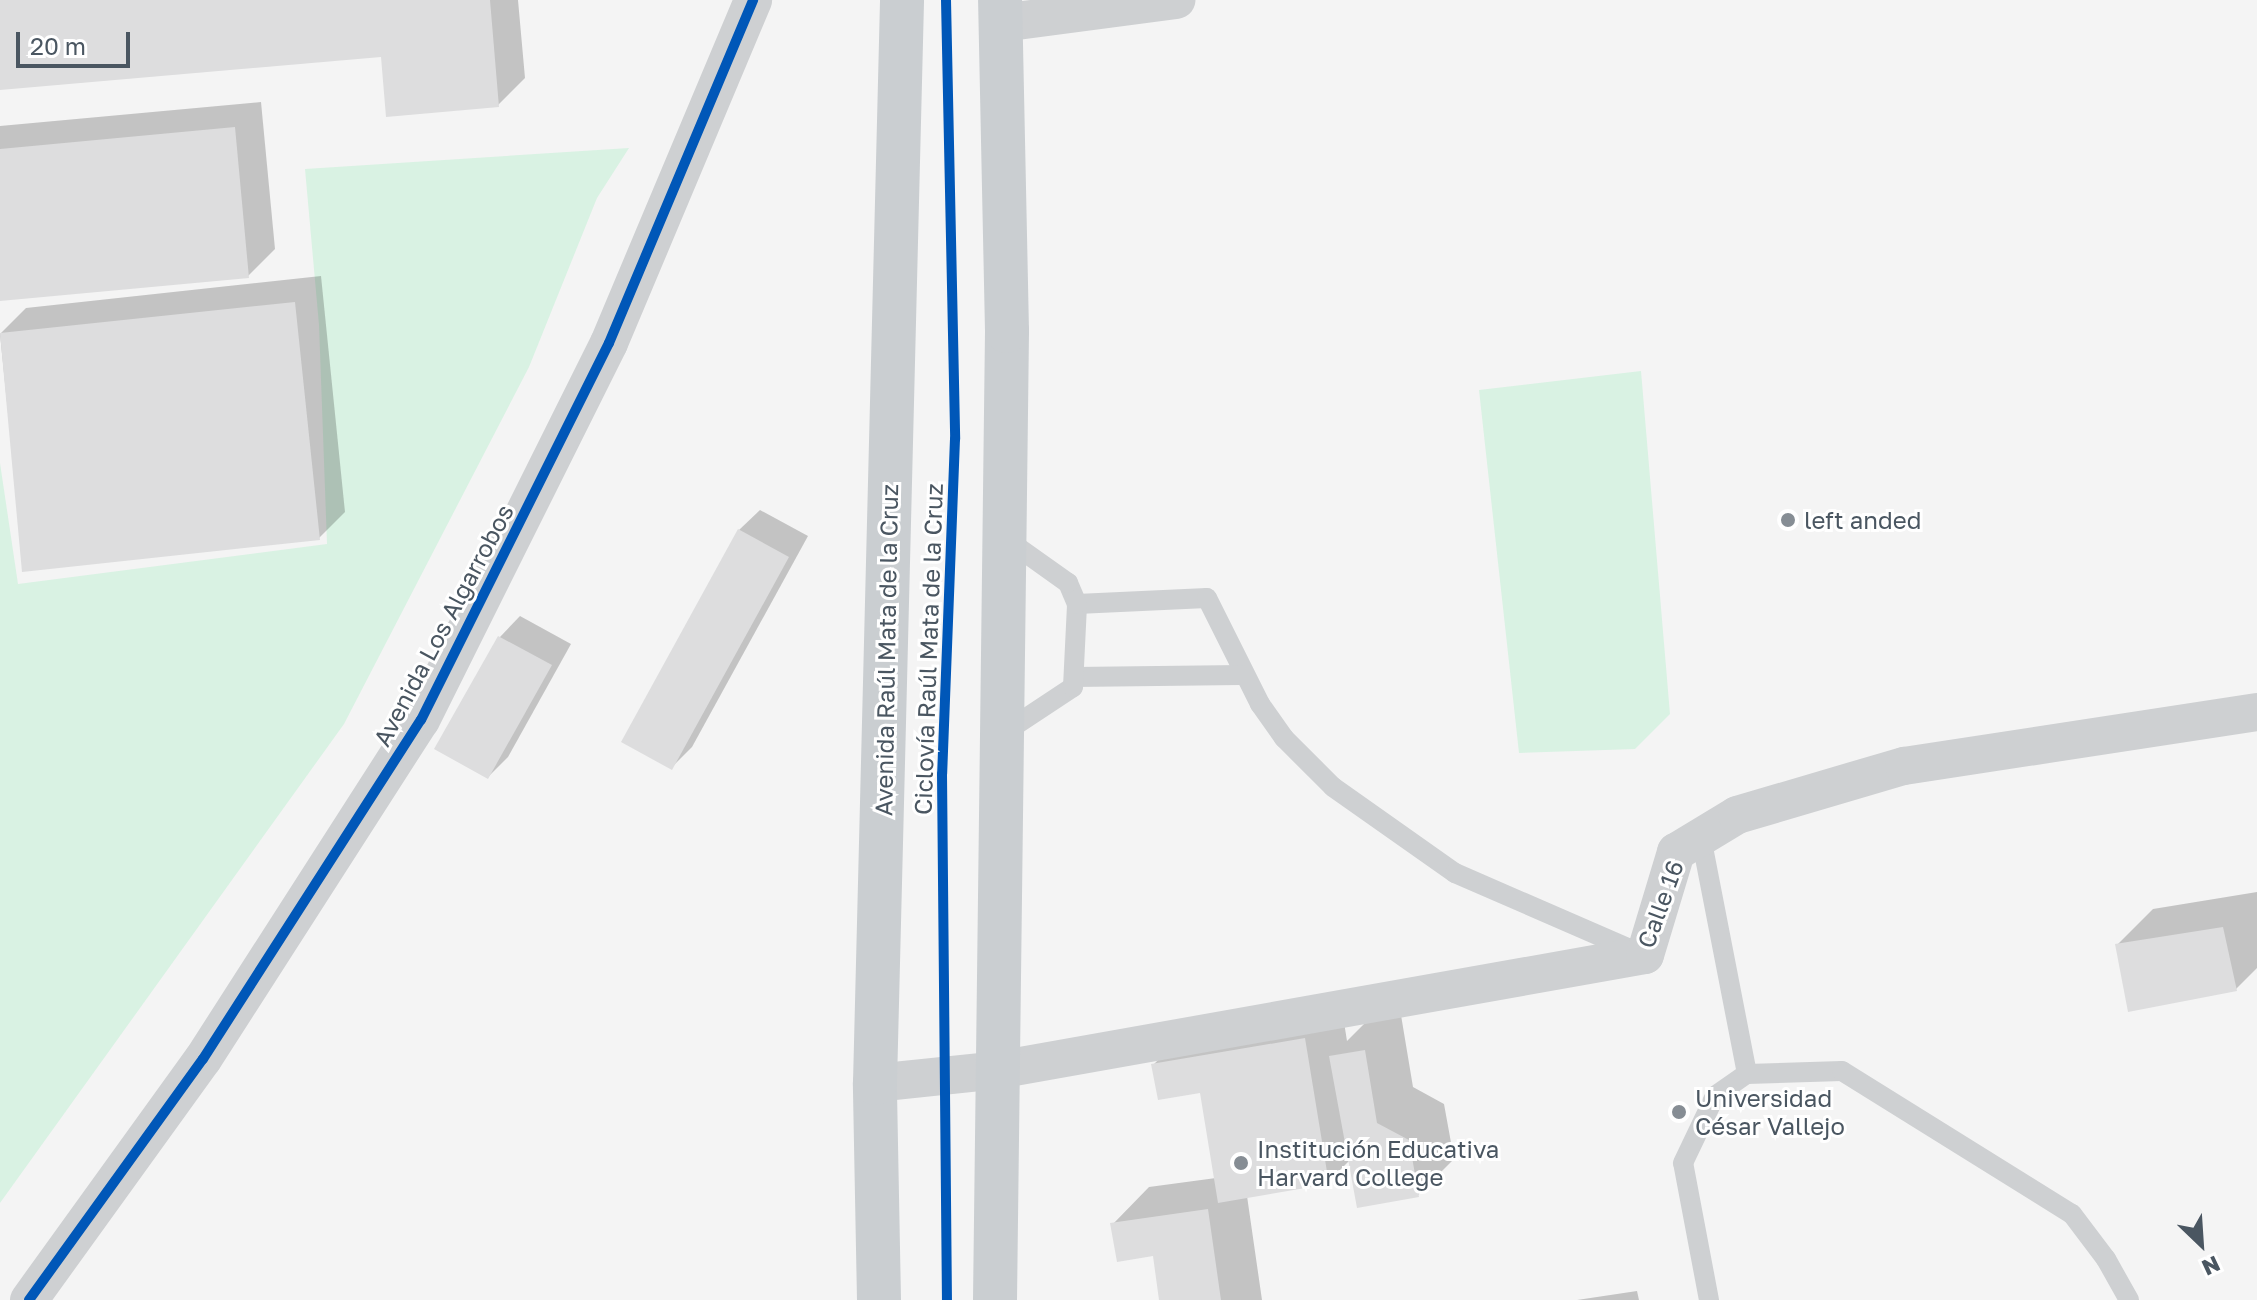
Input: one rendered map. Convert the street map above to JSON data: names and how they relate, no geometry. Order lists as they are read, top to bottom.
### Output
{
  "streets": {
    "main road": ["Avenida Raúl Mata de la Cruz"],
    "street": ["Avenida Los Algarrobos", "Calle 16"],
    "cycle path": ["Ciclovía Raúl Mata de la Cruz"]
  },
  "crossings": [
    ["Avenida Raúl Mata de la Cruz", "Calle 16"]
  ],
  "places": ["left anded", "Universidad César Vallejo", "Institución Educativa Harvard College"],
  "scale_bar": "20 m",
  "north": "bottom right"
}
